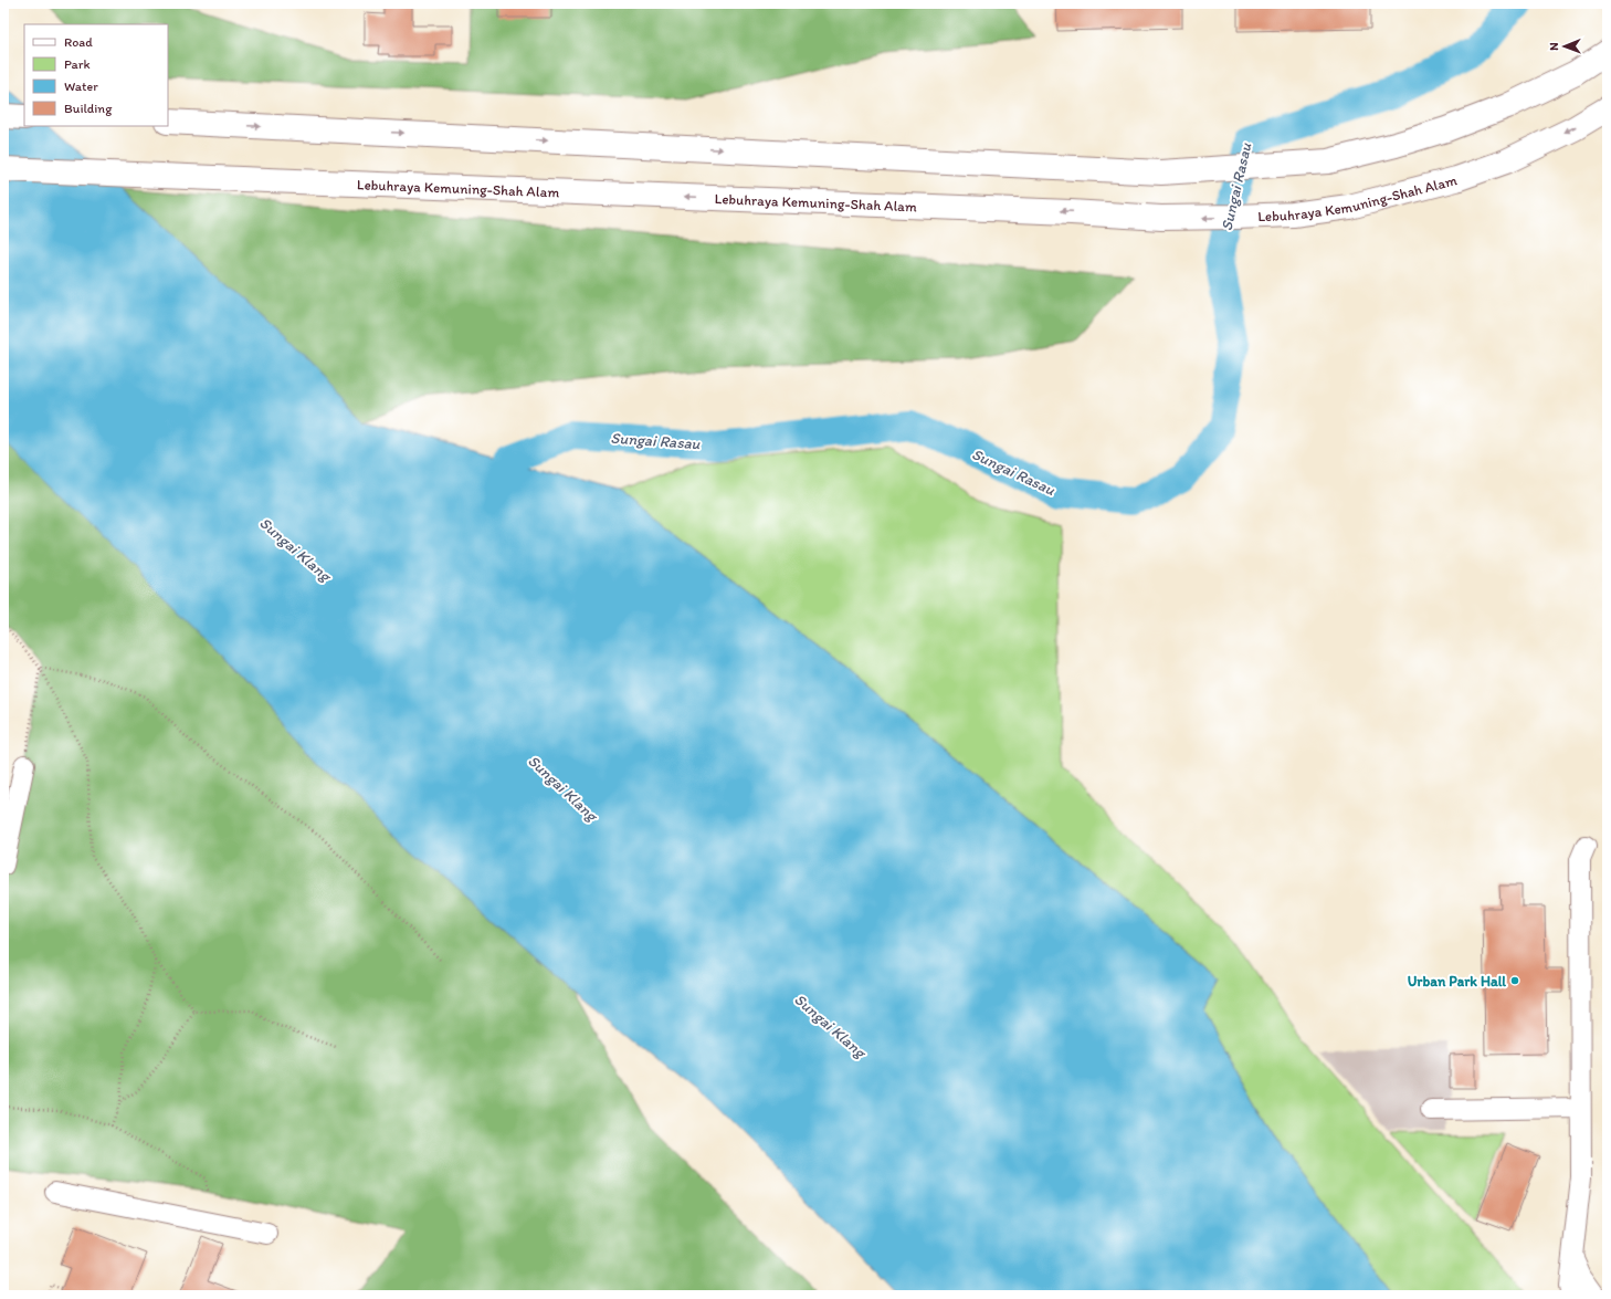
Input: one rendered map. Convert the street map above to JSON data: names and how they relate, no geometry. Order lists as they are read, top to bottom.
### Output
{
  "streets": {
    "highway": ["Lebuhraya Kemuning-Shah Alam"]
  },
  "water": ["Sungai Rasau", "Sungai Klang"],
  "places": ["Urban Park Hall"],
  "legend": [
    "Road",
    "Park",
    "Water",
    "Building"
  ],
  "north": "left"
}
